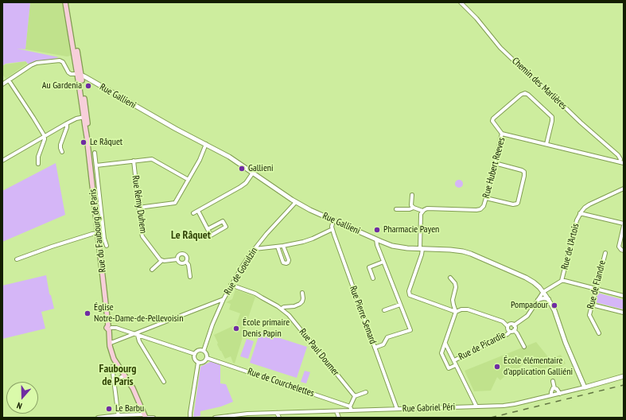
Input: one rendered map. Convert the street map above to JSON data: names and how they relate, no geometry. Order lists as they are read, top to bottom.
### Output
{
  "streets": {
    "main road": ["Rue du Faubourg de Paris"],
    "street": [
      "Chemin des Marlières",
      "Rue Gallieni",
      "Rue Hubert Reeves",
      "Rue Rémy Duhem",
      "Rue de l'Artois",
      "Rue de Goeulzin",
      "Rue de Flandre",
      "Rue Pierre Semard",
      "Rue de Picardie",
      "Rue Paul Doumer",
      "Rue de Courchelettes",
      "Rue Gabriel Péri"
    ]
  },
  "crossings": [
    ["Chemin des Marlières", "Rue Hubert Reeves"],
    ["Rue Gallieni", "Rue du Faubourg de Paris"],
    ["Rue Gallieni", "Rue de Goeulzin"],
    ["Rue Gallieni", "Rue Pierre Semard"],
    ["Rue Gallieni", "Rue de Picardie"],
    ["Rue Gallieni", "Rue Gabriel Péri"],
    ["Rue de Goeulzin", "Rue Paul Doumer"],
    ["Rue de Goeulzin", "Rue de Courchelettes"],
    ["Rue Pierre Semard", "Rue Gabriel Péri"]
  ],
  "districts": ["Le Râquet", "Faubourg de Paris"],
  "places": [
    "Au Gardenia",
    "Le Râquet",
    "Gallieni",
    "Pharmacie Payen",
    "Pompadour",
    "Église Notre-Dame-de-Pellevoisin",
    "École primaire Denis Papin",
    "École élémentaire d'application Galliéni",
    "Le Barbu"
  ],
  "north": "bottom"
}
